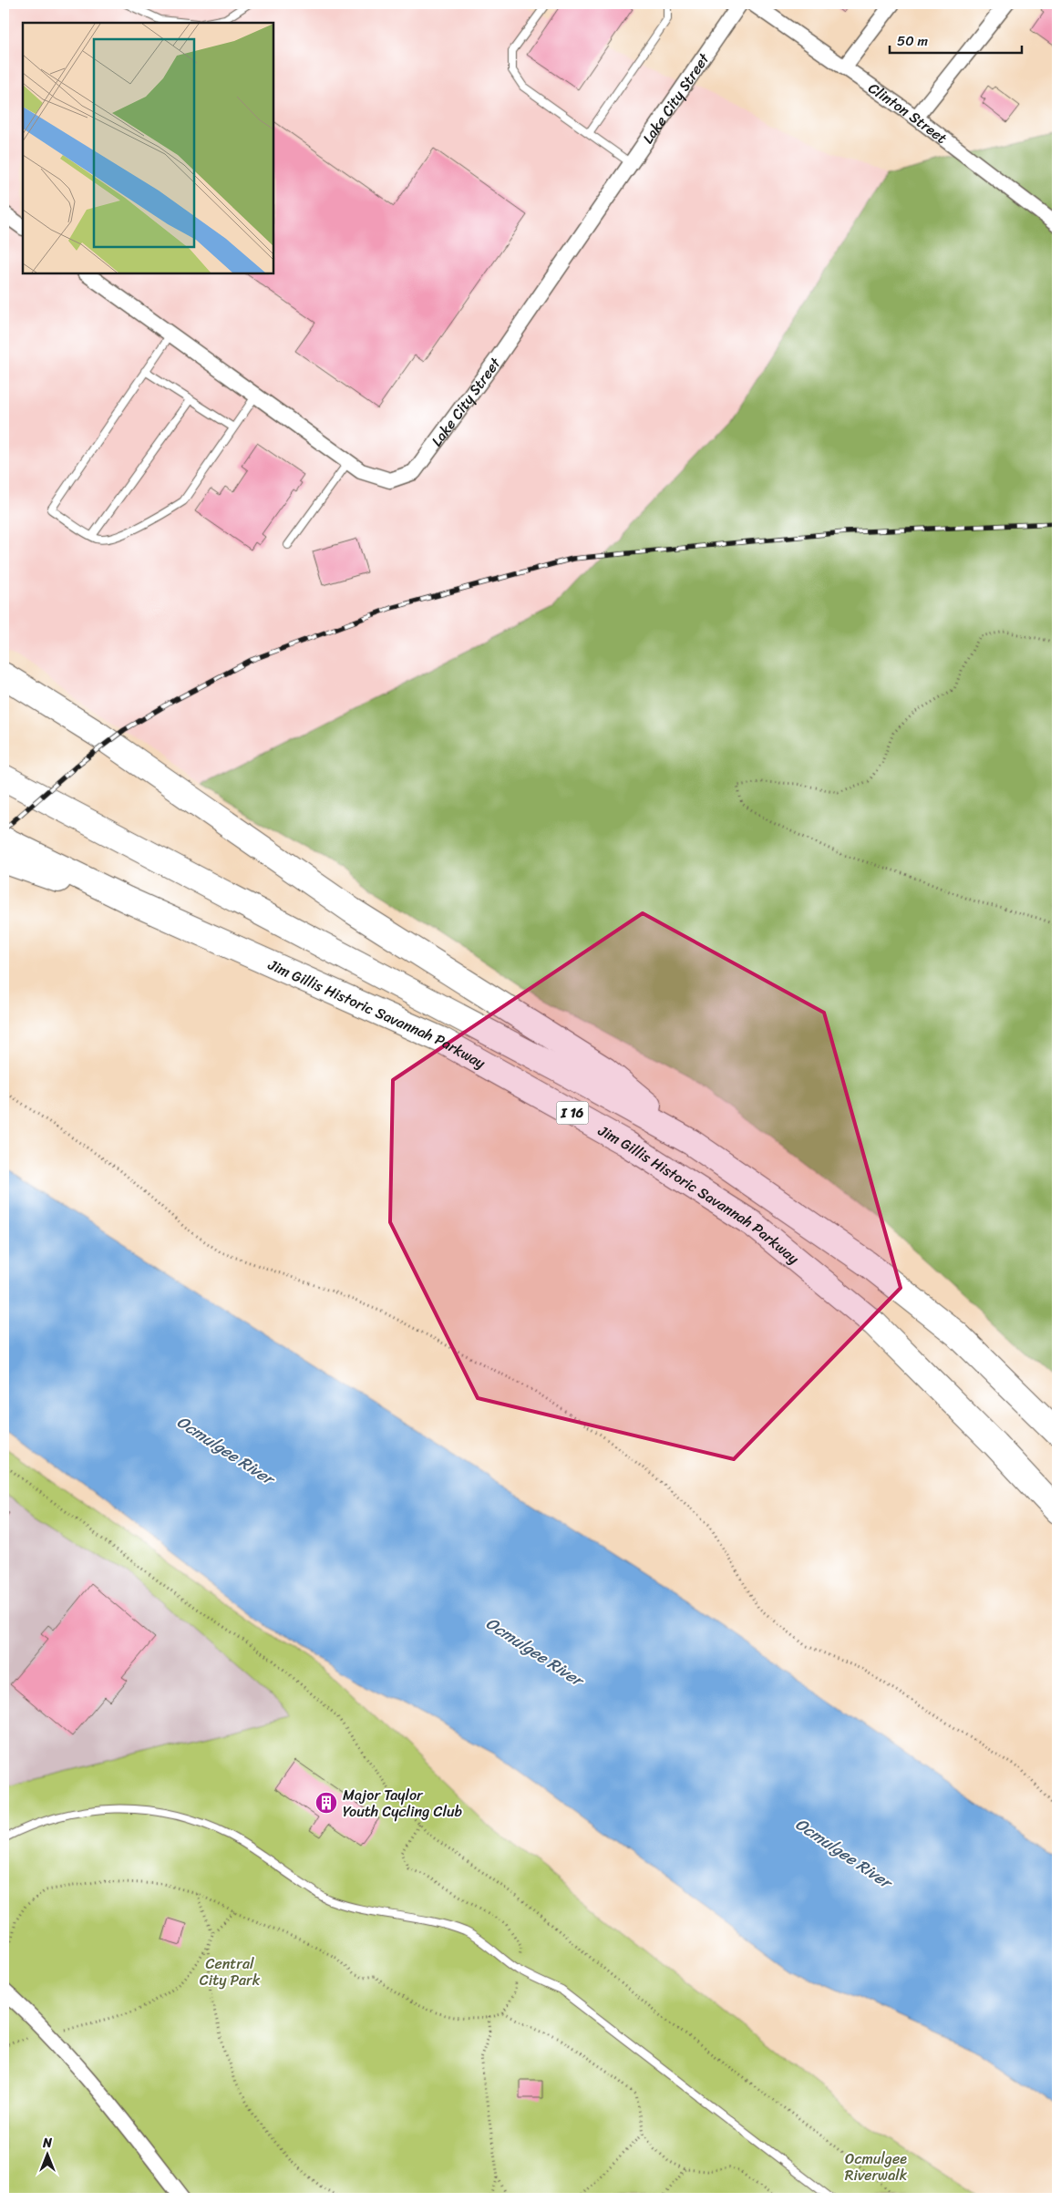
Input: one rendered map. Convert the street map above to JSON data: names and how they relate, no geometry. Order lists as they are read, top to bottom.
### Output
{
  "streets": {
    "highway": ["Jim Gillis Historic Savannah Parkway", "I 16"],
    "street": ["Lake City Street", "Clinton Street"]
  },
  "water": ["Ocmulgee River"],
  "parks": ["Central City Park", "Ocmulgee Riverwalk"],
  "places": {
    "building": ["Major Taylor Youth Cycling Club"]
  },
  "scale_bar": "50 m",
  "north": "top"
}
